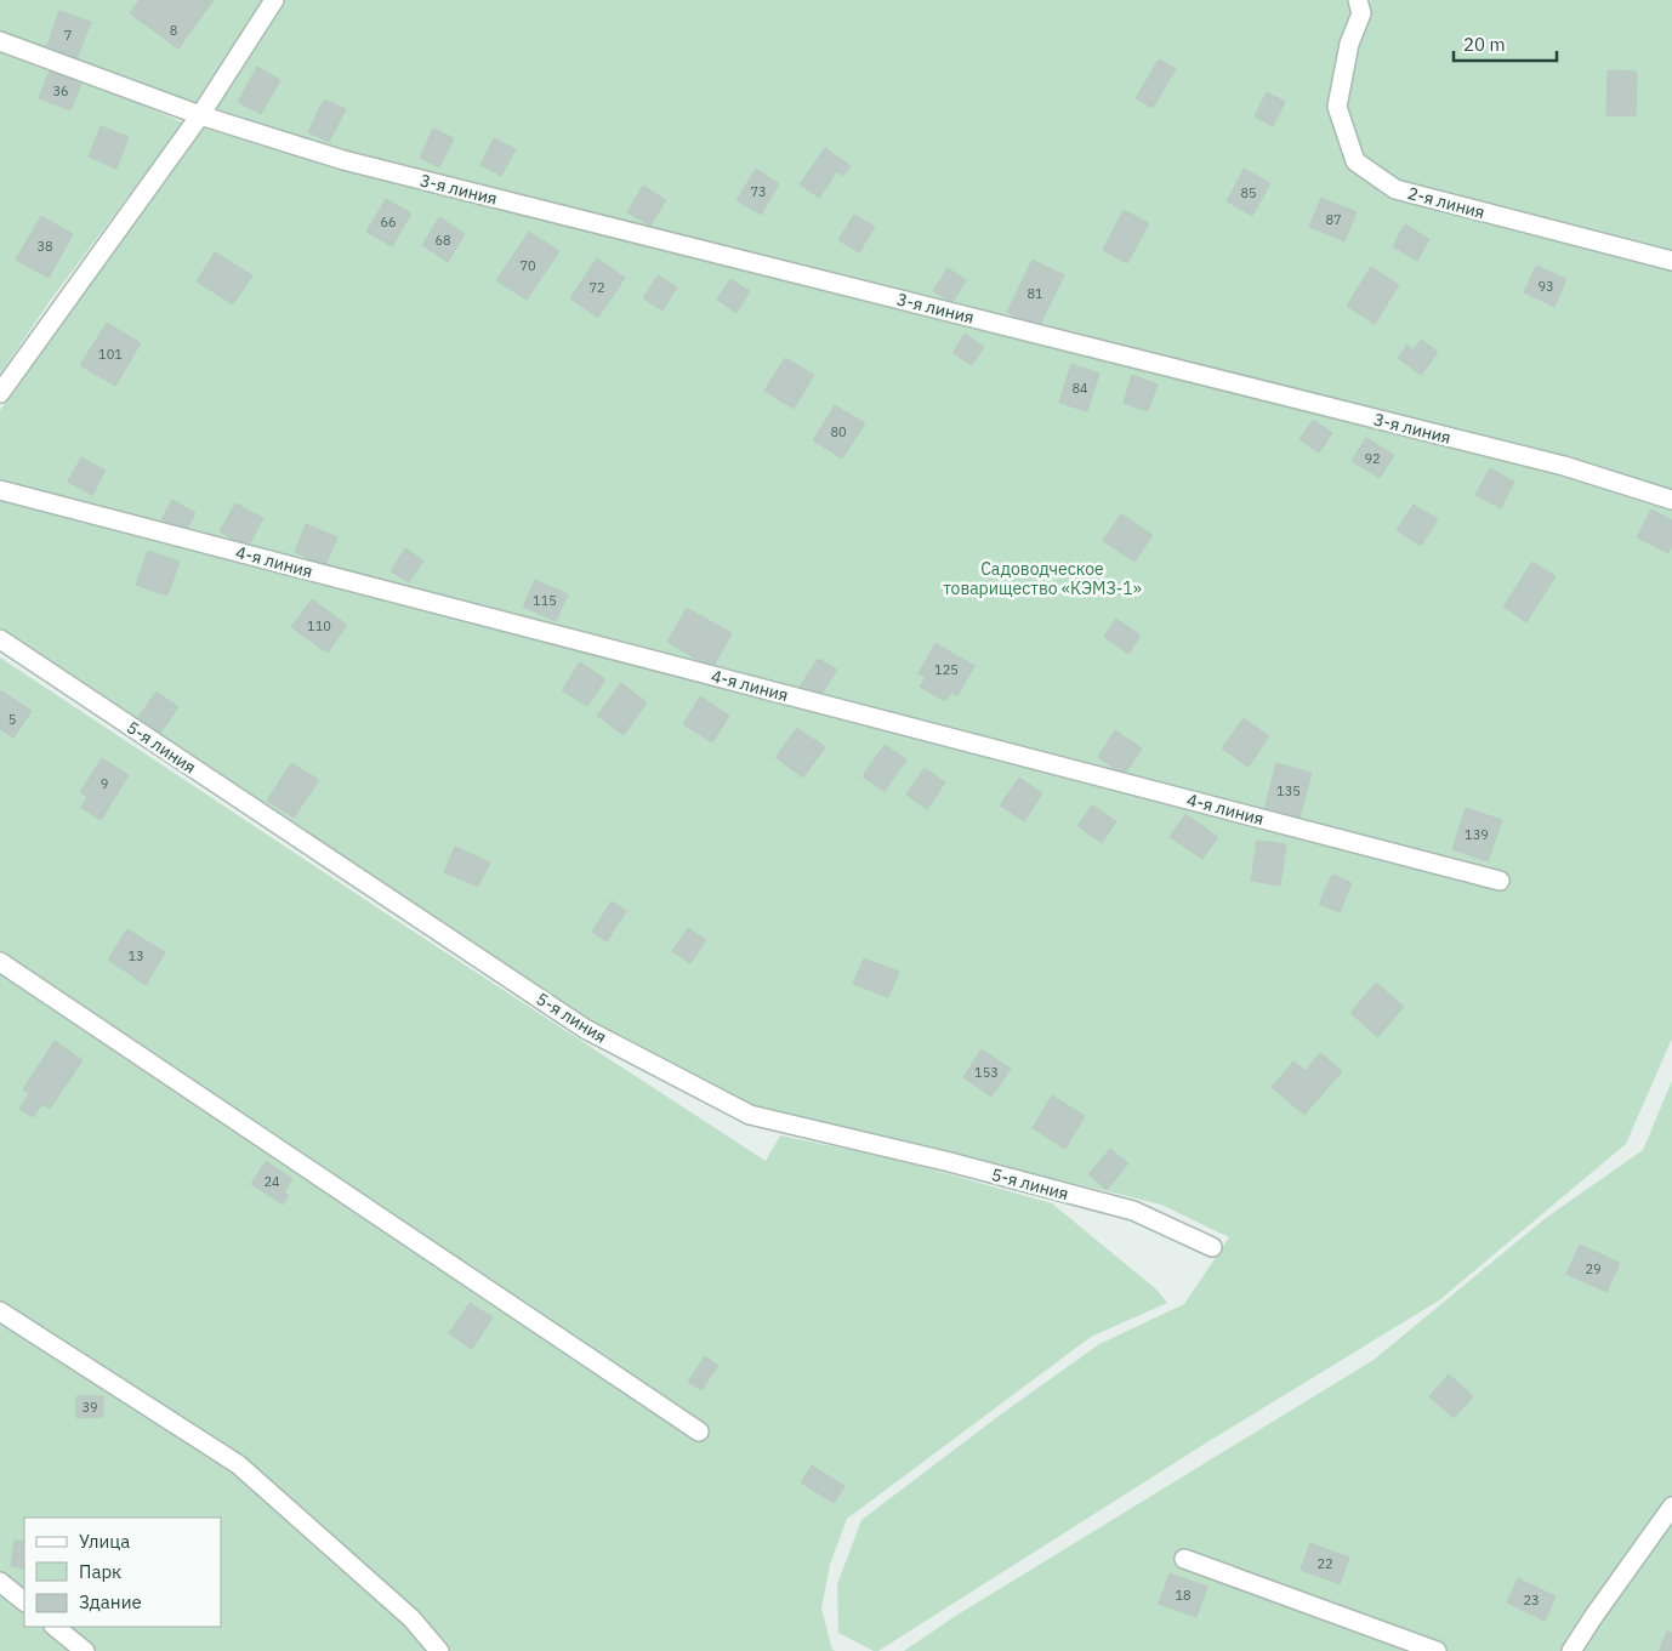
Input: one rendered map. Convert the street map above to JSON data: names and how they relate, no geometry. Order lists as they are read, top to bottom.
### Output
{
  "streets": {
    "street": [
      "3-я линия",
      "2-я линия",
      "4-я линия",
      "5-я линия"
    ]
  },
  "parks": ["Садоводческое товарищество «КЭМЗ-1»"],
  "house_numbers": [
    "8",
    "7",
    "36",
    "73",
    "85",
    "87",
    "66",
    "68",
    "38",
    "70",
    "93",
    "72",
    "81",
    "101",
    "84",
    "80",
    "92",
    "115",
    "110",
    "125",
    "5",
    "9",
    "135",
    "139",
    "13",
    "153",
    "24",
    "29",
    "39",
    "22",
    "18",
    "23"
  ],
  "legend": ["Улица", "Парк", "Здание"],
  "scale_bar": "20 m"
}
